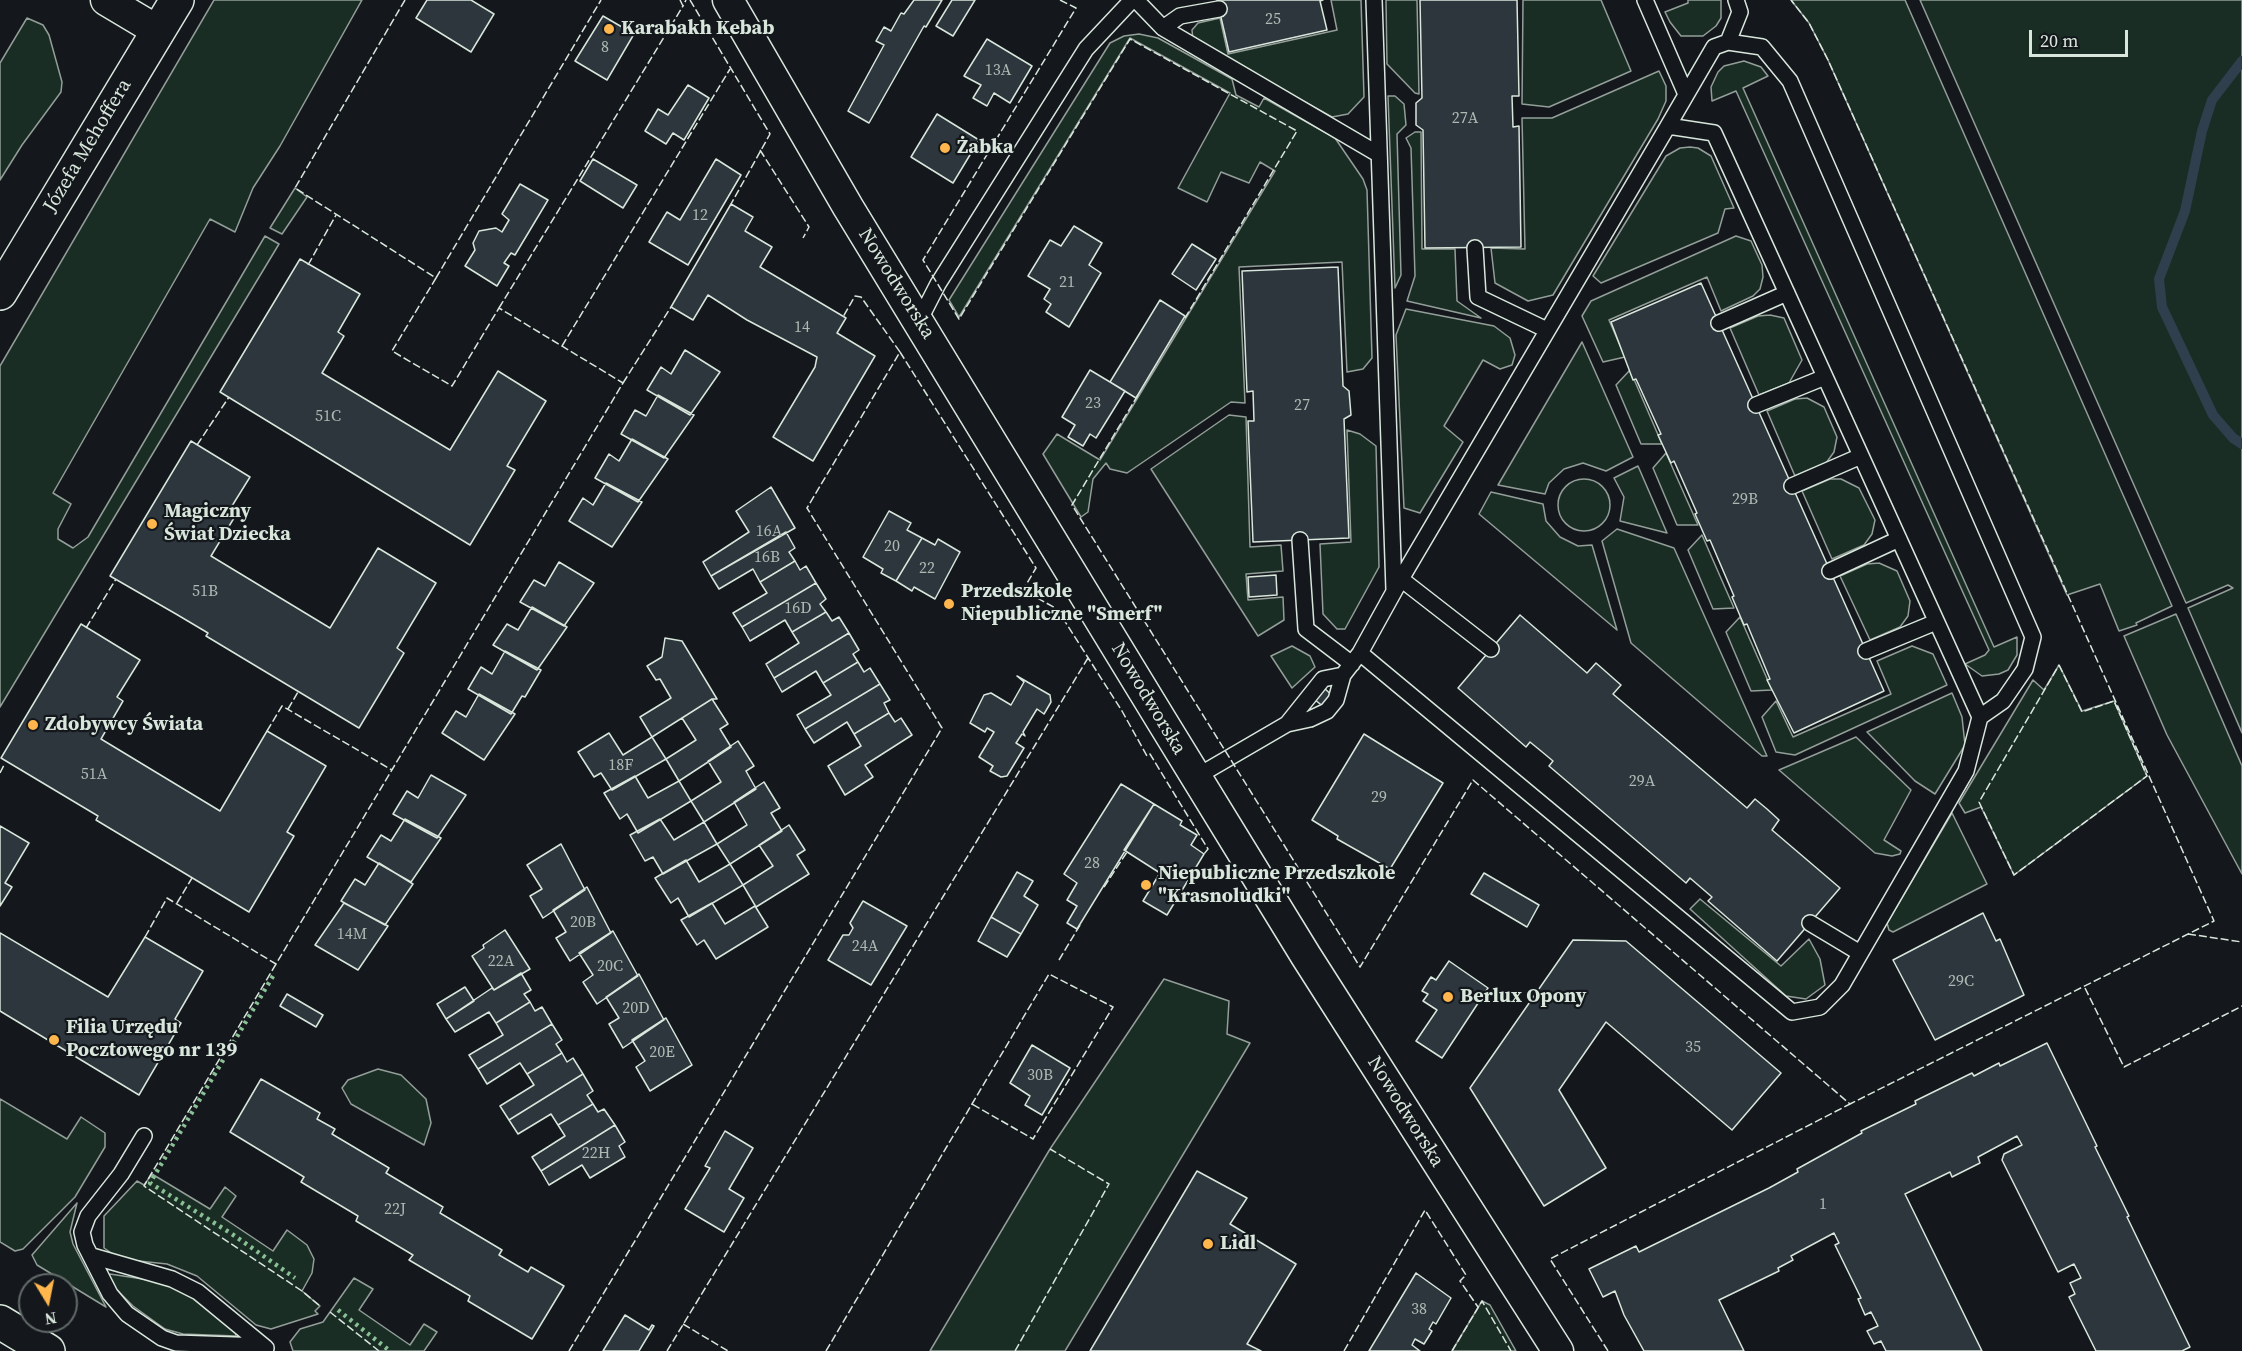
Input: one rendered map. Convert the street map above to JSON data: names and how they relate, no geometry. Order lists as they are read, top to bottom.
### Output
{
  "streets": {
    "street": ["Józefa Mehoffera", "Nowodworska"]
  },
  "places": [
    "Karabakh Kebab",
    "Żabka",
    "Magiczny Świat Dziecka",
    "Przedszkole Niepubliczne \"Smerf\"",
    "Zdobywcy Świata",
    "Niepubliczne Przedszkole \"Krasnoludki\"",
    "Berlux Opony",
    "Filia Urzędu Pocztowego nr 139",
    "Lidl"
  ],
  "house_numbers": [
    "25",
    "8",
    "13A",
    "27A",
    "12",
    "21",
    "14",
    "23",
    "27",
    "51C",
    "29B",
    "16A",
    "20",
    "16B",
    "22",
    "51B",
    "16D",
    "18F",
    "51A",
    "29A",
    "29",
    "28",
    "20B",
    "14M",
    "24A",
    "22A",
    "20C",
    "29C",
    "20D",
    "35",
    "20E",
    "30B",
    "22H",
    "1",
    "22J",
    "38"
  ],
  "scale_bar": "20 m",
  "north": "bottom"
}
